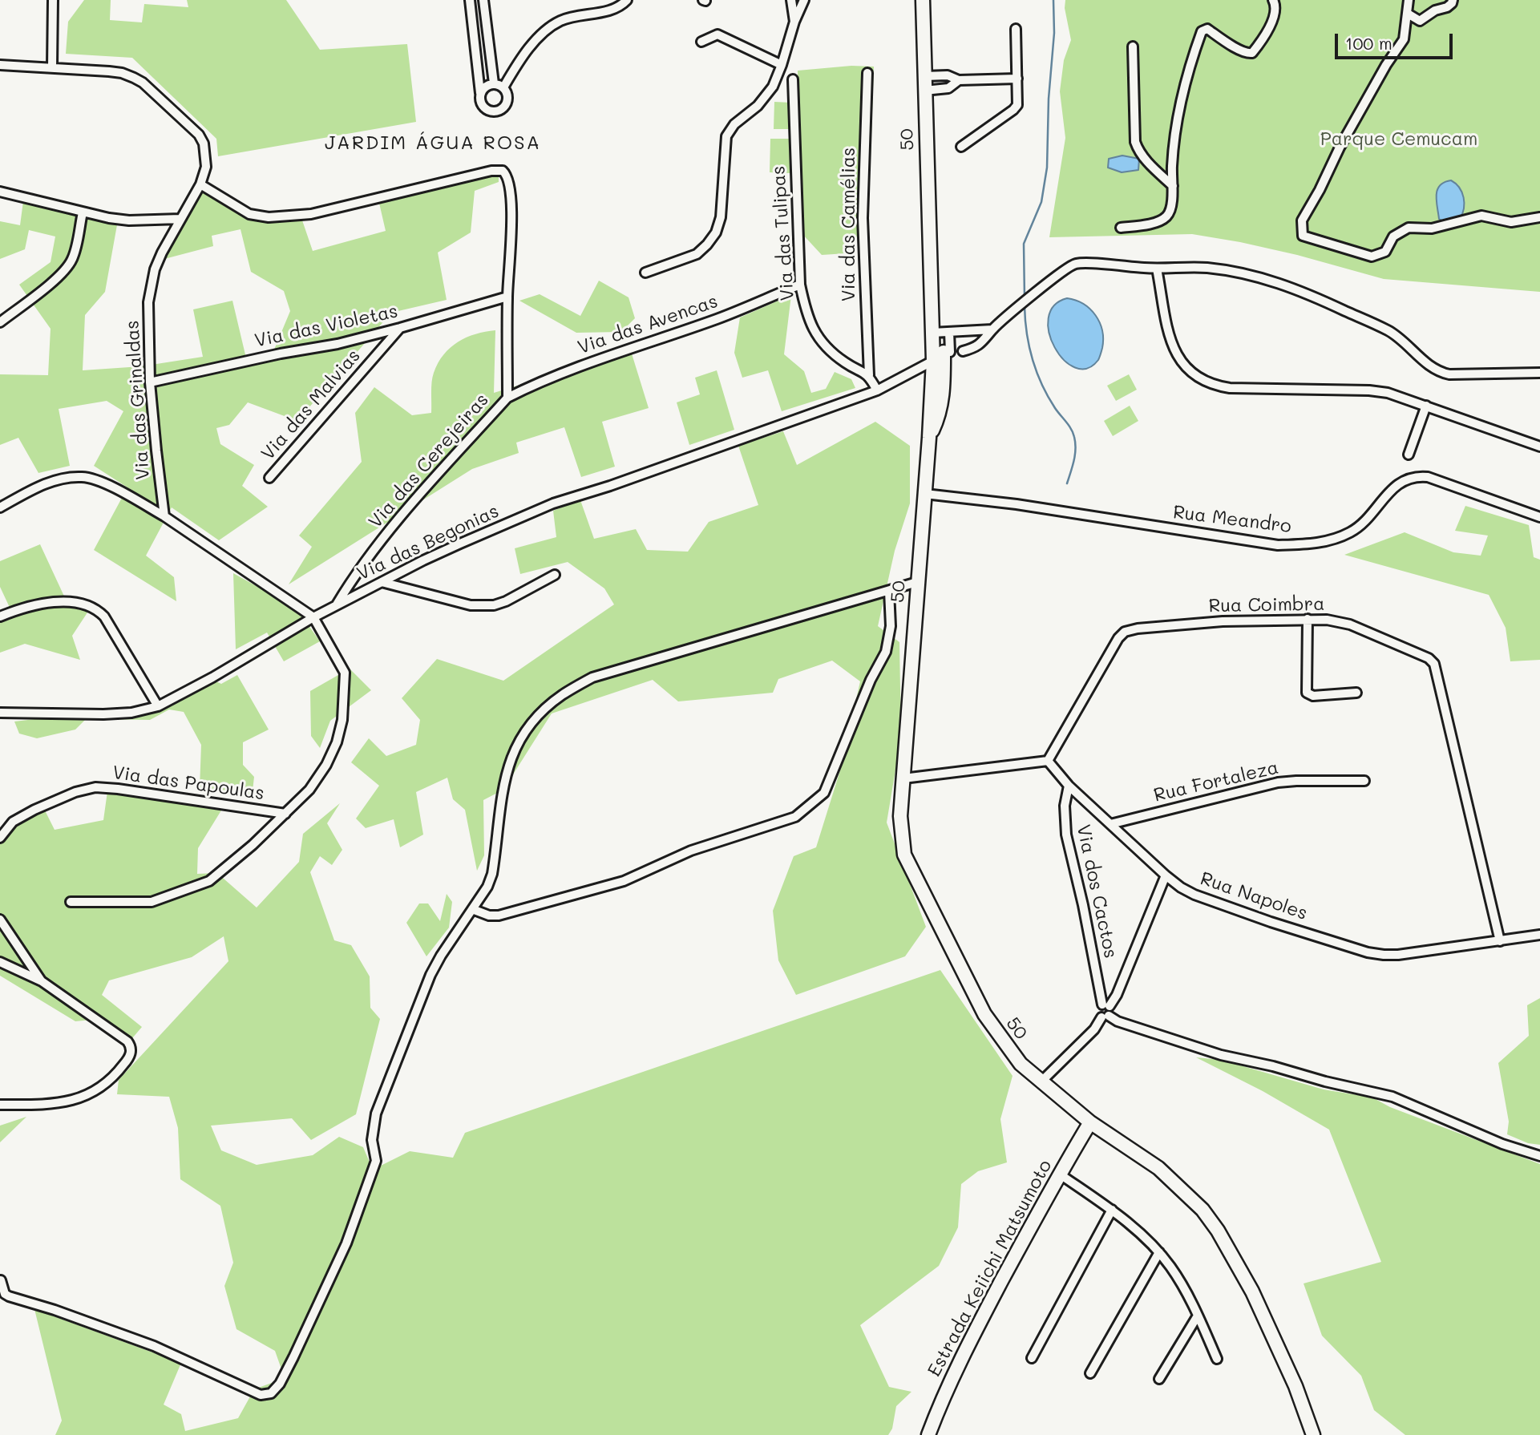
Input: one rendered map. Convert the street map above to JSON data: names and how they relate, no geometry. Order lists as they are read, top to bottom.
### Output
{
  "streets": {
    "main road": ["50", "Estrada Keiichi Matsumoto"],
    "street": [
      "Via das Camélias",
      "Via das Tulipas",
      "Via das Avencas",
      "Via das Violetas",
      "Via das Grinaldas",
      "Via das Malvias",
      "Via das Cerejeiras",
      "Rua Meandro",
      "Via das Begonias",
      "Rua Coimbra",
      "Rua Fortaleza",
      "Via das Papoulas",
      "Via dos Cactos",
      "Rua Napoles"
    ]
  },
  "crossings": [
    ["50", "Rua Meandro"],
    ["50", "Estrada Keiichi Matsumoto"],
    ["Via das Camélias", "Via das Tulipas"],
    ["Via das Tulipas", "Via das Avencas"],
    ["Via das Avencas", "Via das Cerejeiras"],
    ["Via das Violetas", "Via das Grinaldas"],
    ["Via das Violetas", "Via das Malvias"],
    ["Via das Violetas", "Via das Cerejeiras"],
    ["Via das Grinaldas", "Via das Cerejeiras"],
    ["Via das Cerejeiras", "Via das Begonias"],
    ["Rua Coimbra", "Rua Napoles"],
    ["Rua Fortaleza", "Rua Napoles"],
    ["Via dos Cactos", "Rua Napoles"]
  ],
  "districts": ["JARDIM ÁGUA ROSA"],
  "parks": ["Parque Cemucam"],
  "scale_bar": "100 m"
}
